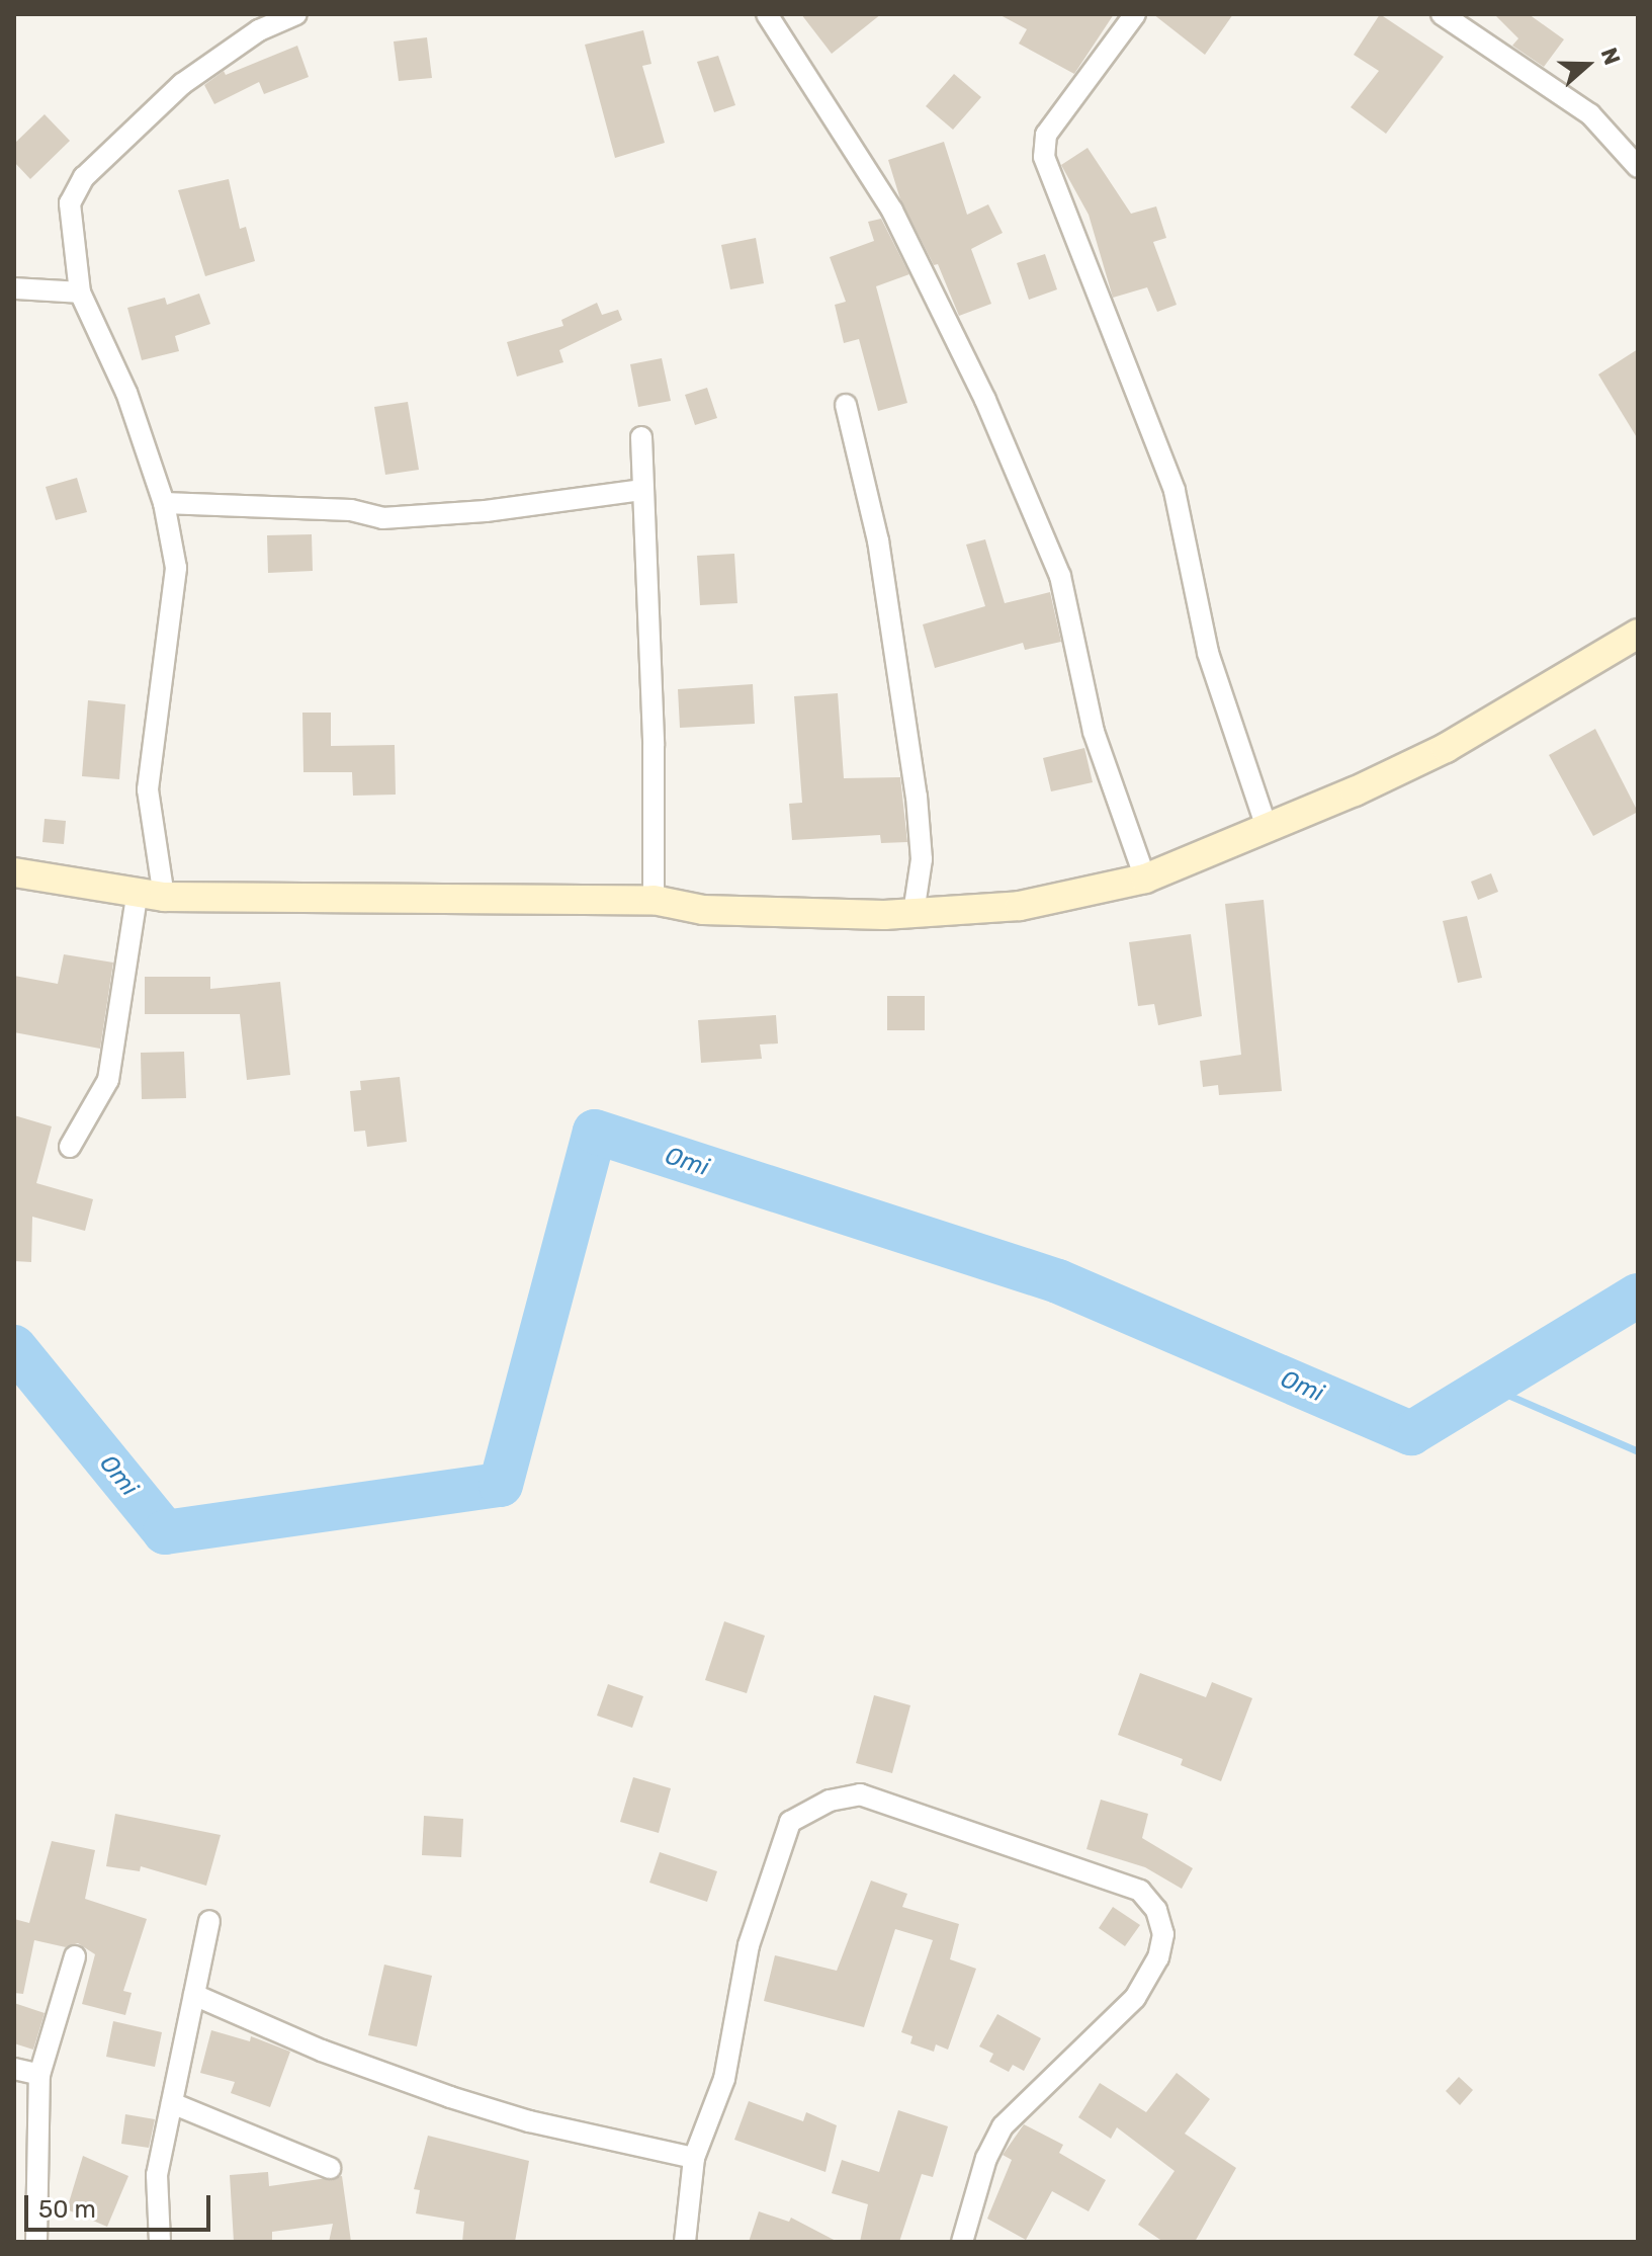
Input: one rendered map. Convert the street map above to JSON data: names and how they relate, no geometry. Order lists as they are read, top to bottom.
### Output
{
  "water": ["Omi"],
  "scale_bar": "50 m",
  "north": "right"
}
